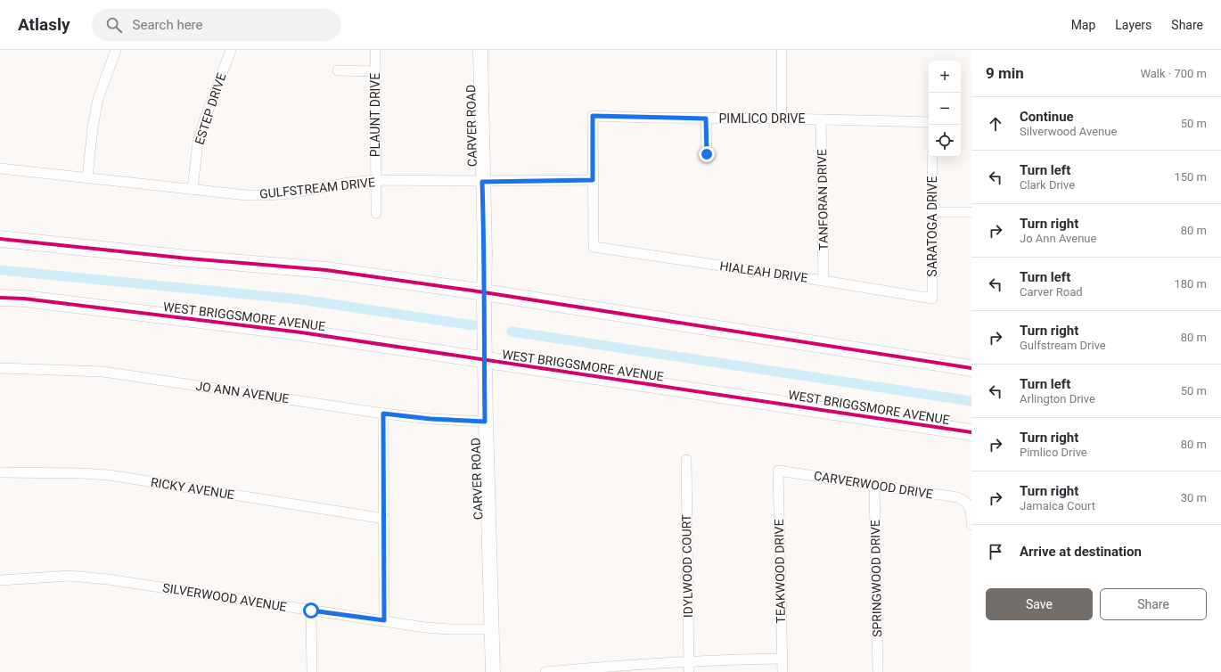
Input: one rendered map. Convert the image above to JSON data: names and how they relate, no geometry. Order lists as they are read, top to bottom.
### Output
{
  "streets": {
    "main road": ["WEST BRIGGSMORE AVENUE"],
    "street": [
      "ESTEP DRIVE",
      "PLAUNT DRIVE",
      "PIMLICO DRIVE",
      "CARVER ROAD",
      "GULFSTREAM DRIVE",
      "TANFORAN DRIVE",
      "SARATOGA DRIVE",
      "HIALEAH DRIVE",
      "JO ANN AVENUE",
      "CARVERWOOD DRIVE",
      "RICKY AVENUE",
      "IDYLWOOD COURT",
      "TEAKWOOD DRIVE",
      "SPRINGWOOD DRIVE",
      "SILVERWOOD AVENUE"
    ]
  },
  "crossings": [
    ["ESTEP DRIVE", "GULFSTREAM DRIVE"],
    ["PLAUNT DRIVE", "GULFSTREAM DRIVE"],
    ["PIMLICO DRIVE", "GULFSTREAM DRIVE"],
    ["PIMLICO DRIVE", "TANFORAN DRIVE"],
    ["PIMLICO DRIVE", "HIALEAH DRIVE"],
    ["CARVER ROAD", "GULFSTREAM DRIVE"],
    ["CARVER ROAD", "WEST BRIGGSMORE AVENUE"],
    ["CARVER ROAD", "JO ANN AVENUE"],
    ["CARVER ROAD", "SILVERWOOD AVENUE"],
    ["GULFSTREAM DRIVE", "HIALEAH DRIVE"],
    ["TANFORAN DRIVE", "HIALEAH DRIVE"],
    ["SARATOGA DRIVE", "HIALEAH DRIVE"],
    ["CARVERWOOD DRIVE", "TEAKWOOD DRIVE"],
    ["CARVERWOOD DRIVE", "SPRINGWOOD DRIVE"]
  ],
  "page": {
    "header": "Atlasly",
    "search": "Search here",
    "nav": ["Map", "Layers", "Share"],
    "heading": ["9 min", "Walk · 700 m"],
    "map_buttons": ["+", "−"],
    "list": [
      ["Continue", "Silverwood Avenue", "50 m"],
      ["Turn left", "Clark Drive", "150 m"],
      ["Turn right", "Jo Ann Avenue", "80 m"],
      ["Turn left", "Carver Road", "180 m"],
      ["Turn right", "Gulfstream Drive", "80 m"],
      ["Turn left", "Arlington Drive", "50 m"],
      ["Turn right", "Pimlico Drive", "80 m"],
      ["Turn right", "Jamaica Court", "30 m"],
      "Arrive at destination"
    ],
    "buttons": ["Save", "Share"]
  }
}
